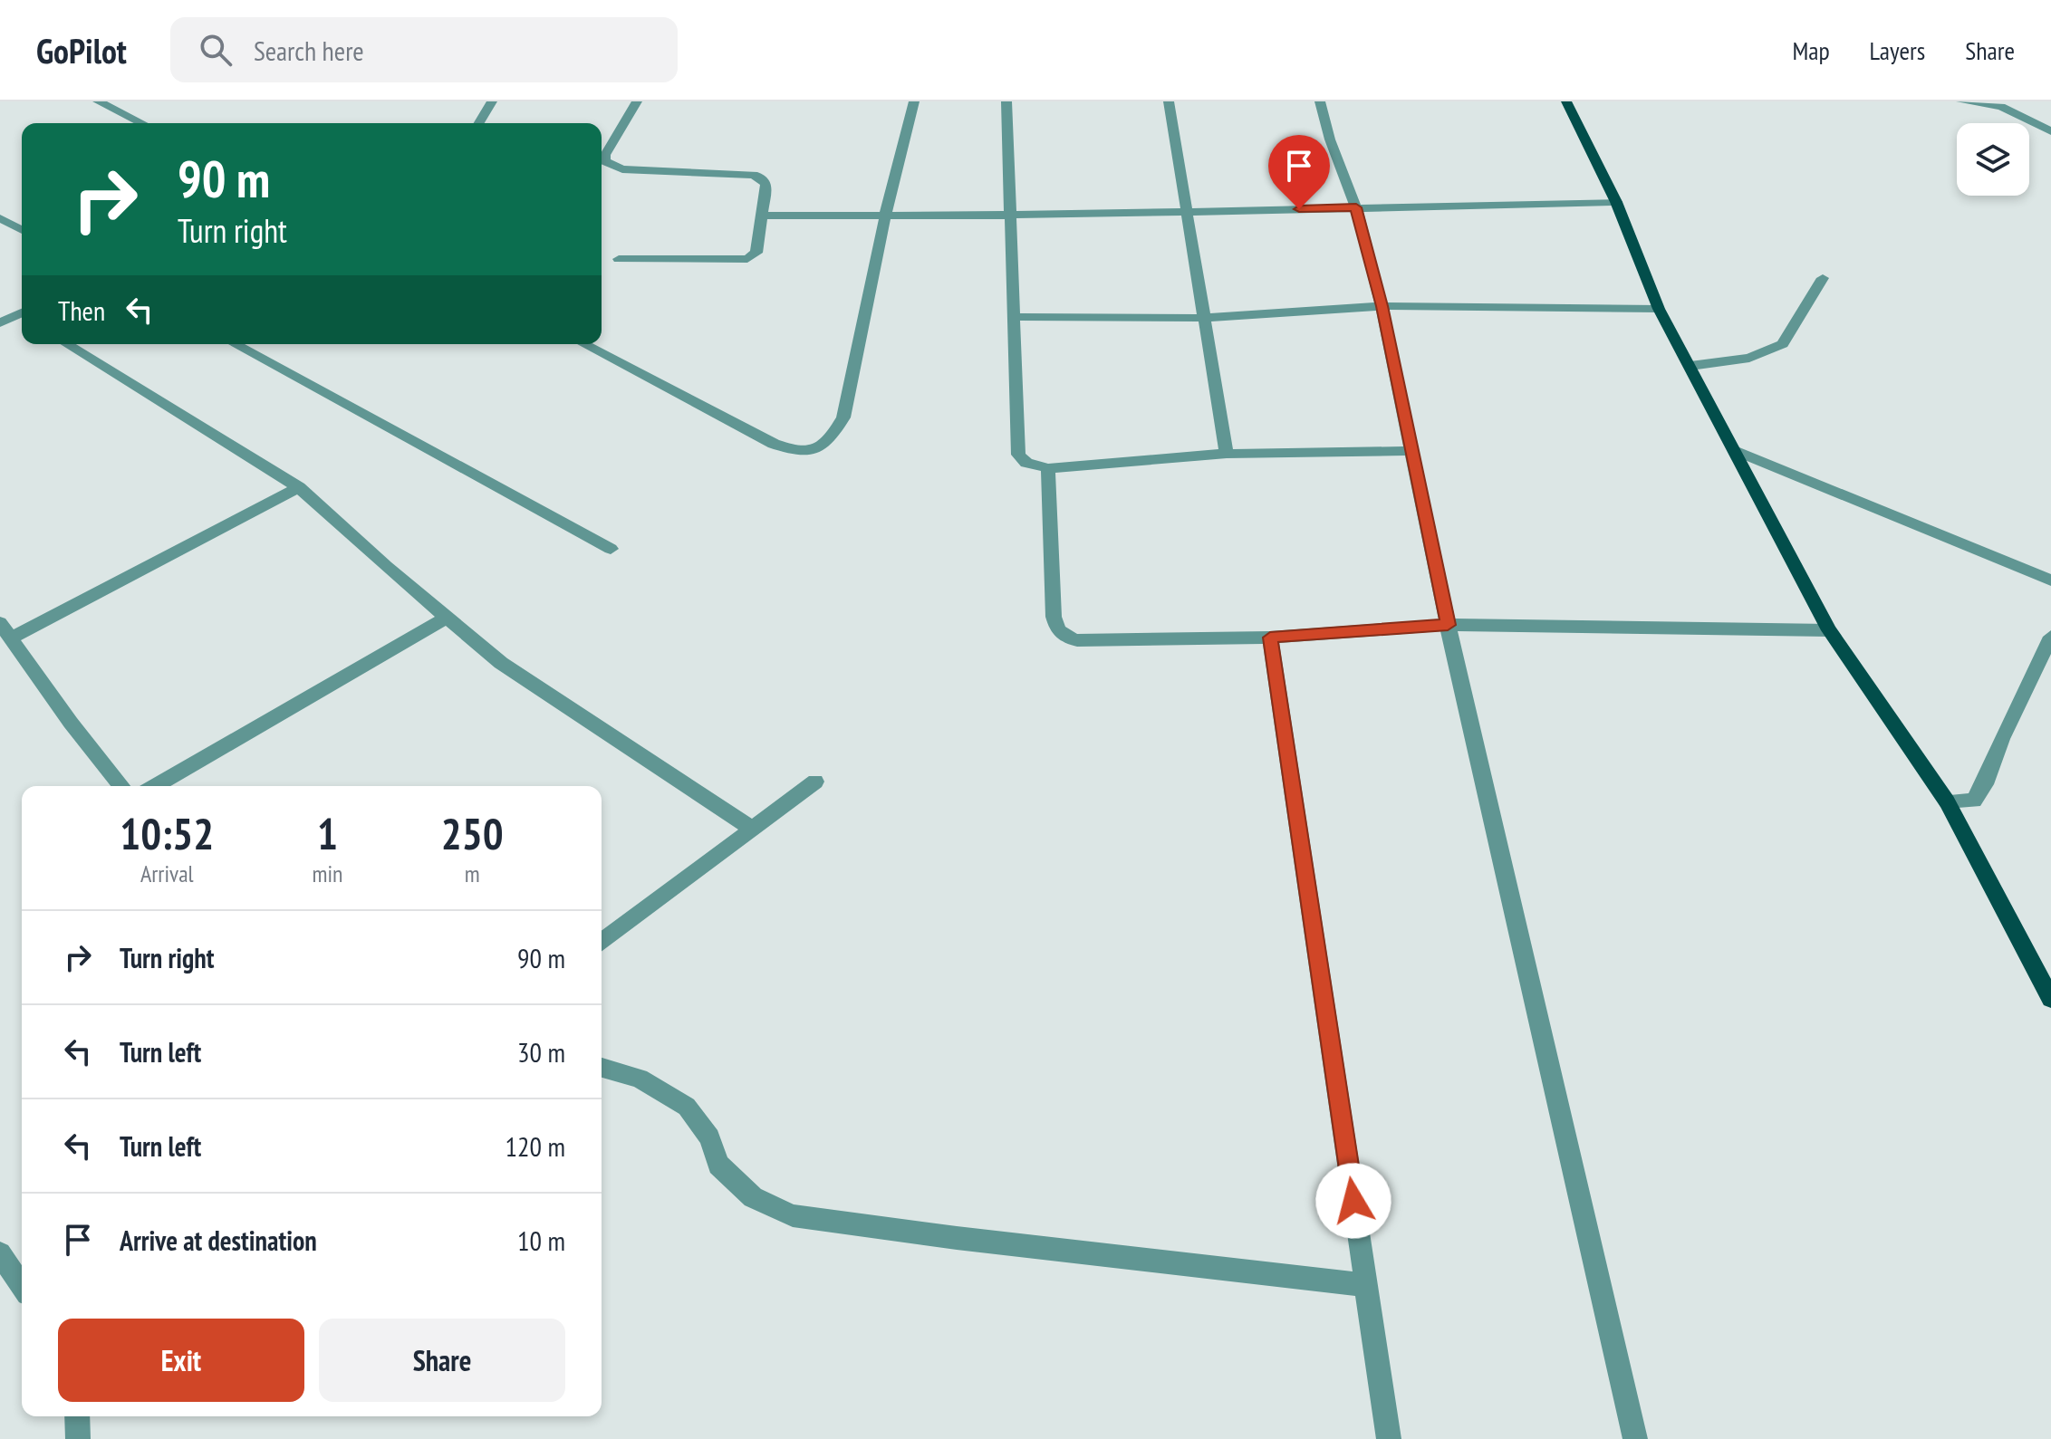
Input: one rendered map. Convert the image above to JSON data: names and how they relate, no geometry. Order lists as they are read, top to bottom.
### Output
{
  "page": {
    "header": "GoPilot",
    "search": "Search here",
    "nav": ["Map", "Layers", "Share"],
    "turn": ["90 m", "Turn right"],
    "then": "Then",
    "eta": [
      "10:52",
      "Arrival",
      "1",
      "min",
      "250",
      "m"
    ],
    "list": [
      {
        "name": "Turn right",
        "value": "90 m"
      },
      {
        "name": "Turn left",
        "value": "30 m"
      },
      {
        "name": "Turn left",
        "value": "120 m"
      },
      {
        "name": "Arrive at destination",
        "value": "10 m"
      }
    ],
    "buttons": ["Exit", "Share"]
  }
}
